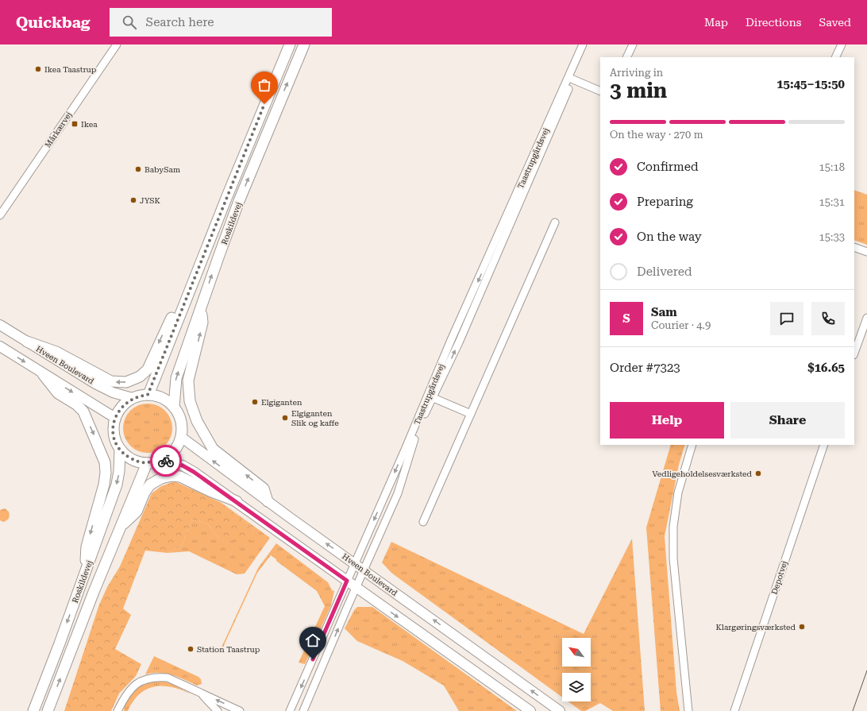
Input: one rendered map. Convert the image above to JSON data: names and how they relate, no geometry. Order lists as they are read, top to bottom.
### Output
{
  "streets": {
    "main road": ["Roskildevej"],
    "street": [
      "Mårkærvej",
      "Taastrupgårdsvej",
      "Hveen Boulevard",
      "Depotvej"
    ]
  },
  "crossings": [
    ["Taastrupgårdsvej", "Hveen Boulevard"],
    ["Roskildevej", "Hveen Boulevard"]
  ],
  "places": {
    "other": [
      "Ikea Taastrup",
      "BabySam",
      "JYSK",
      "Elgiganten",
      "Elgiganten Slik og kaffe",
      "Vedligeholdelsesværksted",
      "Klargøringsværksted",
      "Station Taastrup"
    ],
    "transit": ["Ikea"]
  },
  "north": "top left",
  "page": {
    "header": "Quickbag",
    "search": "Search here",
    "nav": ["Map", "Directions", "Saved"],
    "heading": ["3 min", "Arriving in", "15:45–15:50"],
    "panel": [
      "Sam",
      "Courier · 4.9",
      "Order #7323",
      "$16.65"
    ],
    "bar": "On the way · 270 m",
    "list": [
      ["Confirmed", "15:18"],
      ["Preparing", "15:31"],
      ["On the way", "15:33"],
      "Delivered"
    ],
    "round": "S",
    "buttons": ["Help", "Share"]
  }
}
